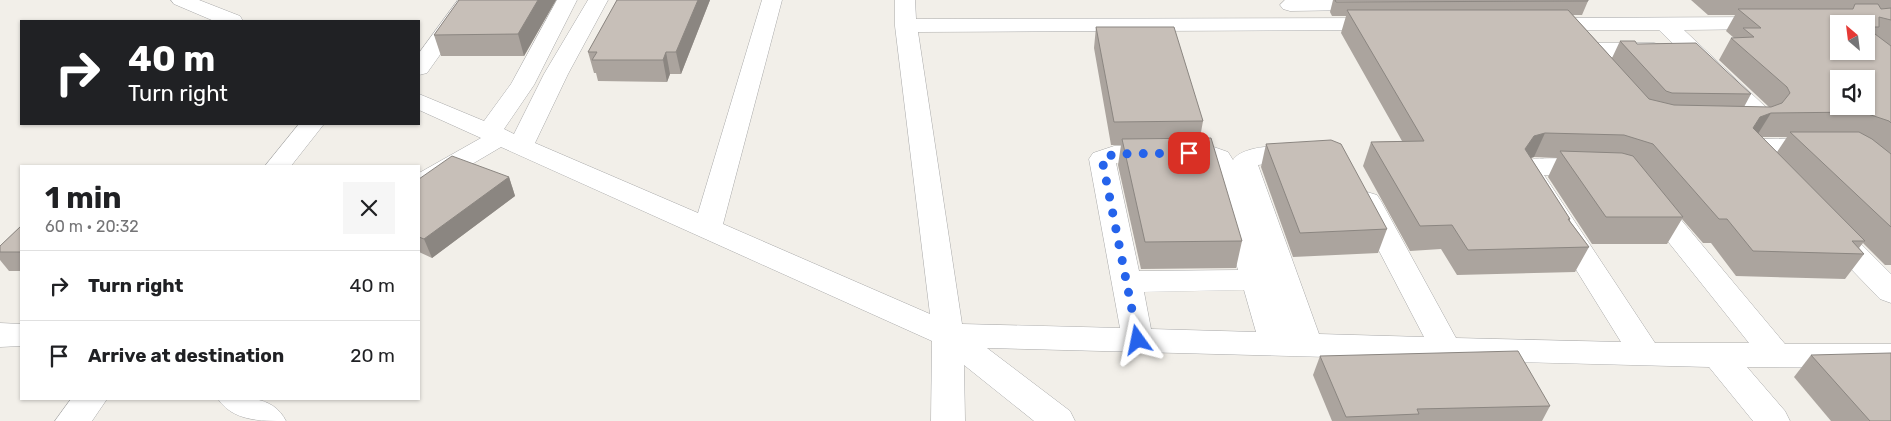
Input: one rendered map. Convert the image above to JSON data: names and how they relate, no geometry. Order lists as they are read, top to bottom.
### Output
{
  "north": "top left",
  "page": {
    "turn": ["40 m", "Turn right"],
    "heading": ["1 min", "60 m · 20:32"],
    "list": [
      {
        "name": "Turn right",
        "value": "40 m"
      },
      {
        "name": "Arrive at destination",
        "value": "20 m"
      }
    ]
  }
}
